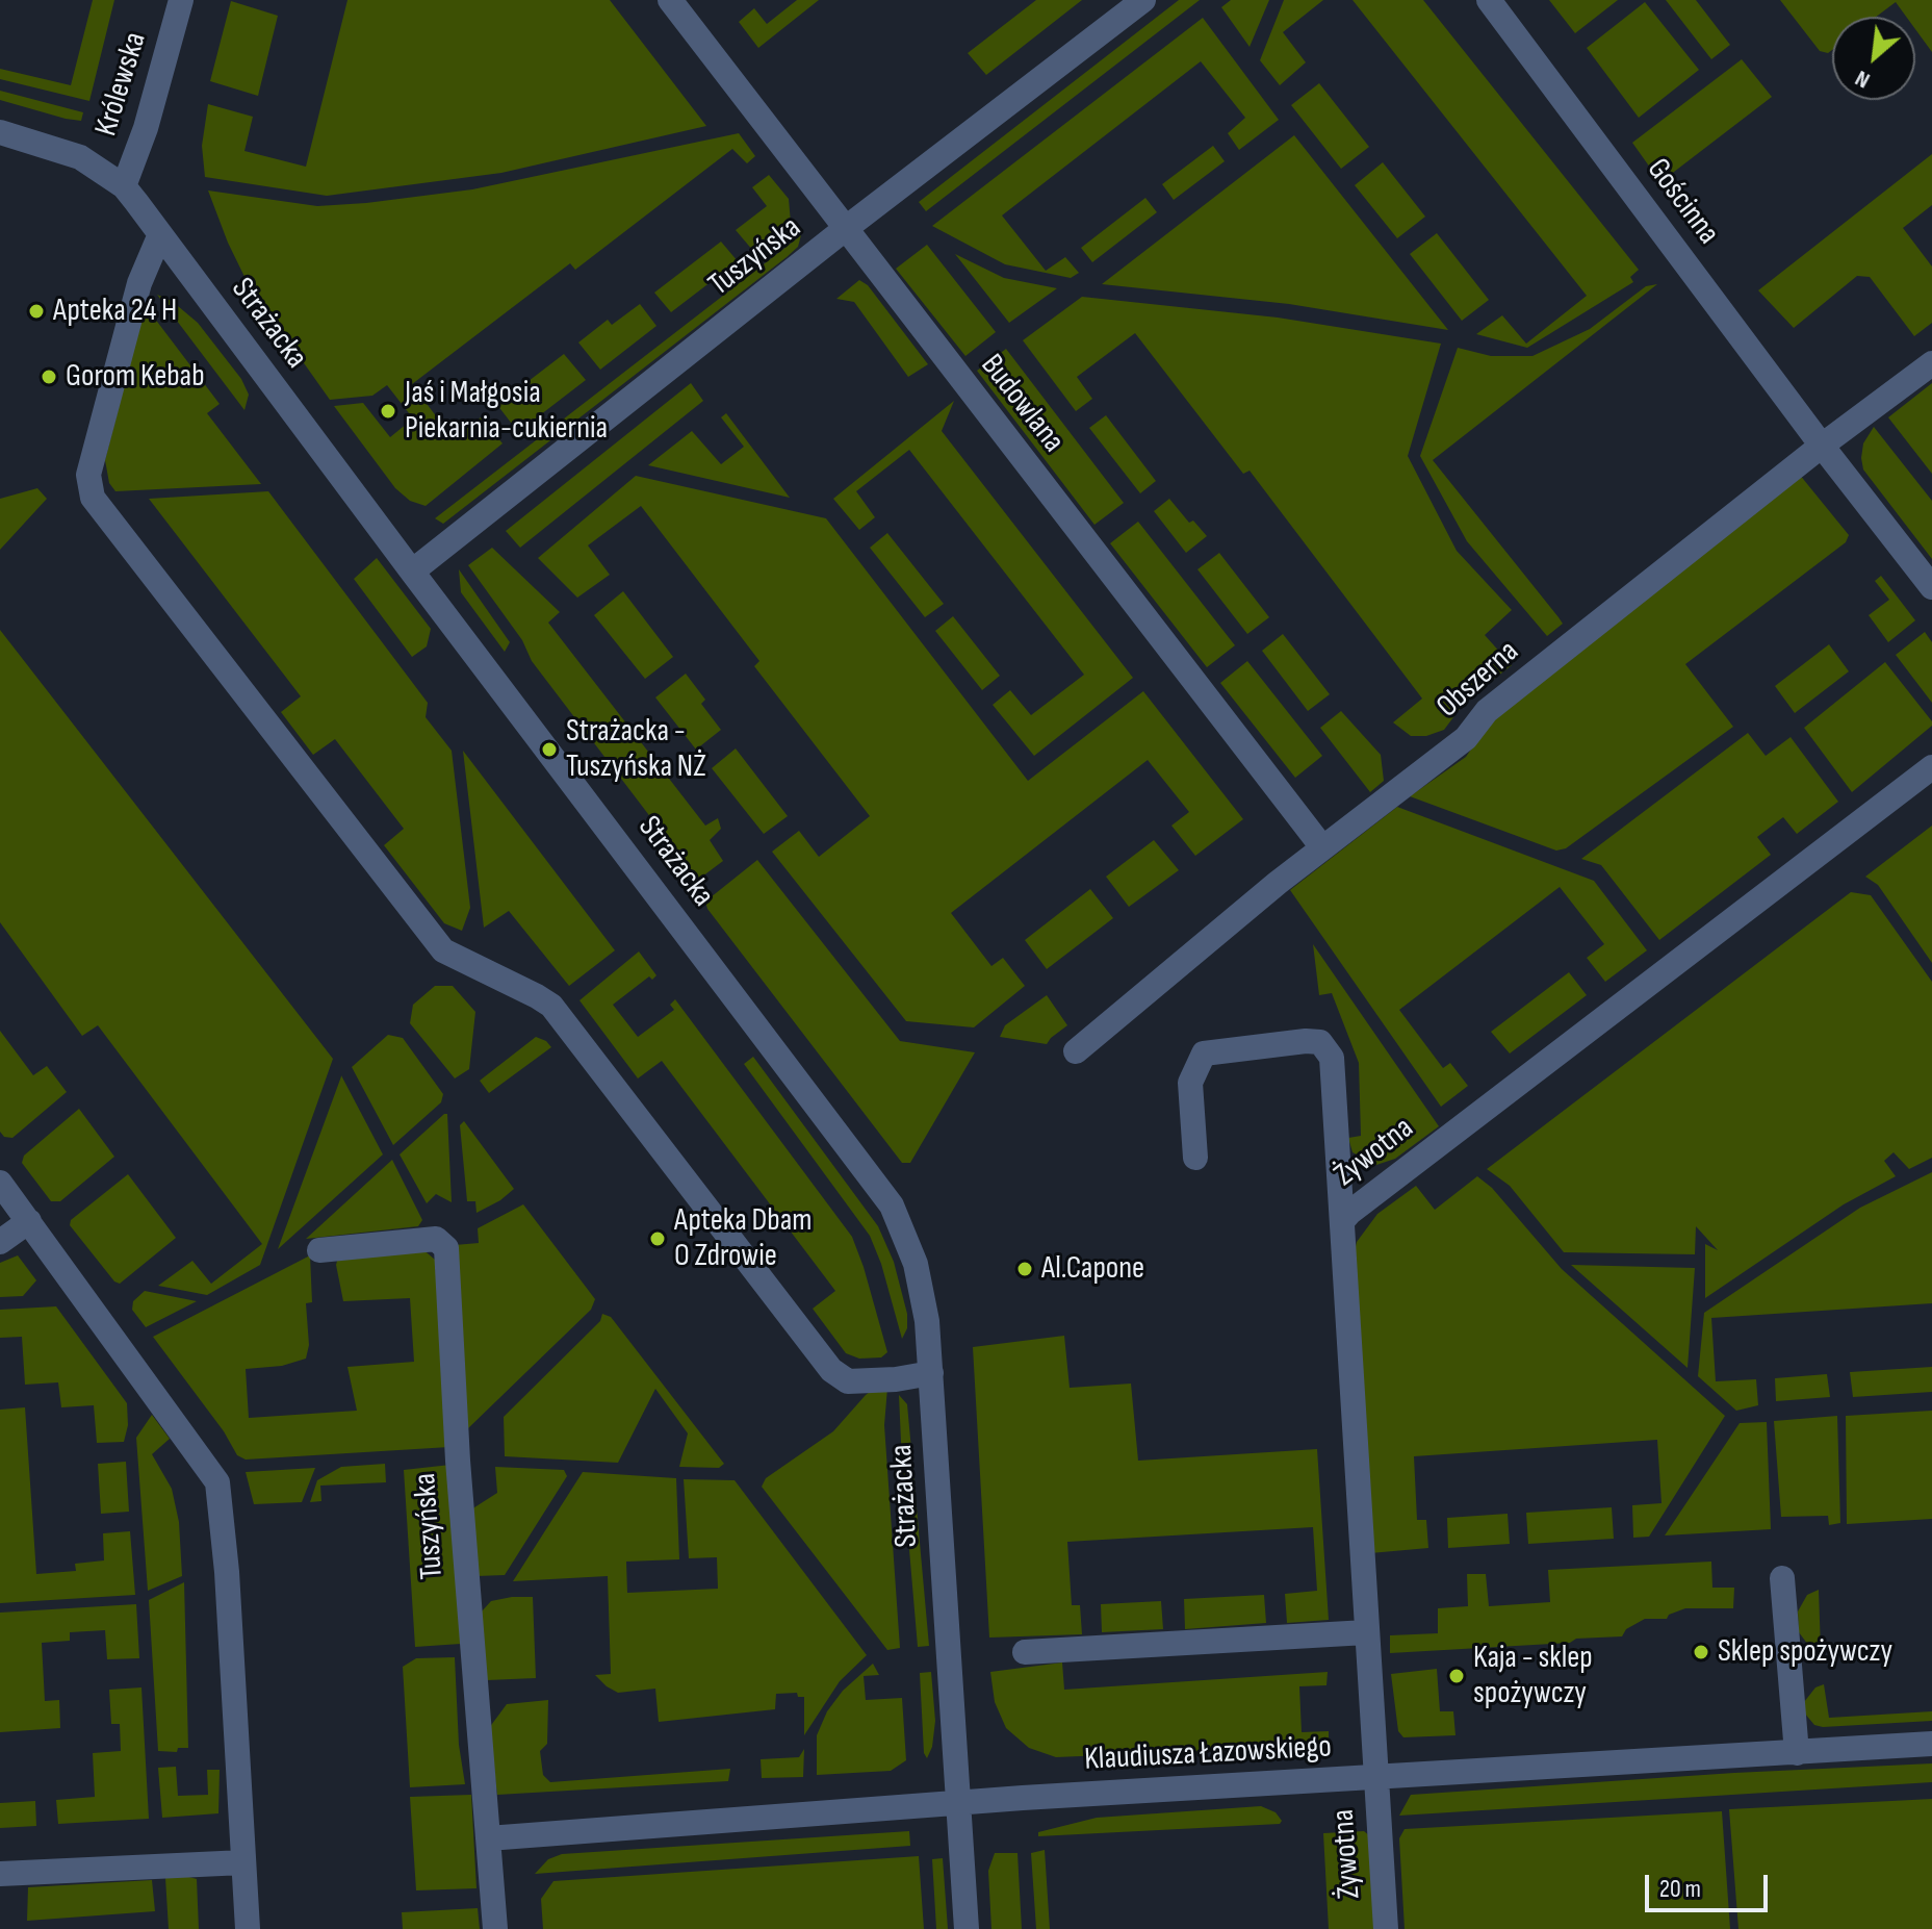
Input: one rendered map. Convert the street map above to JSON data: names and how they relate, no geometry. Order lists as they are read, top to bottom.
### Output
{
  "streets": {
    "street": [
      "Królewska",
      "Gościnna",
      "Tuszyńska",
      "Strażacka",
      "Budowlana",
      "Obszerna",
      "Żywotna",
      "Klaudiusza Łazowskiego"
    ]
  },
  "crossings": [
    ["Królewska", "Strażacka"],
    ["Gościnna", "Obszerna"],
    ["Tuszyńska", "Strażacka"],
    ["Tuszyńska", "Budowlana"],
    ["Tuszyńska", "Klaudiusza Łazowskiego"],
    ["Strażacka", "Klaudiusza Łazowskiego"],
    ["Budowlana", "Obszerna"],
    ["Żywotna", "Klaudiusza Łazowskiego"]
  ],
  "places": [
    "Apteka 24 H",
    "Gorom Kebab",
    "Jaś i Małgosia Piekarnia-cukiernia",
    "Strażacka - Tuszyńska NŻ",
    "Apteka Dbam O Zdrowie",
    "Al.Capone",
    "Sklep spożywczy",
    "Kaja - sklep spożywczy"
  ],
  "scale_bar": "20 m",
  "north": "bottom left"
}
